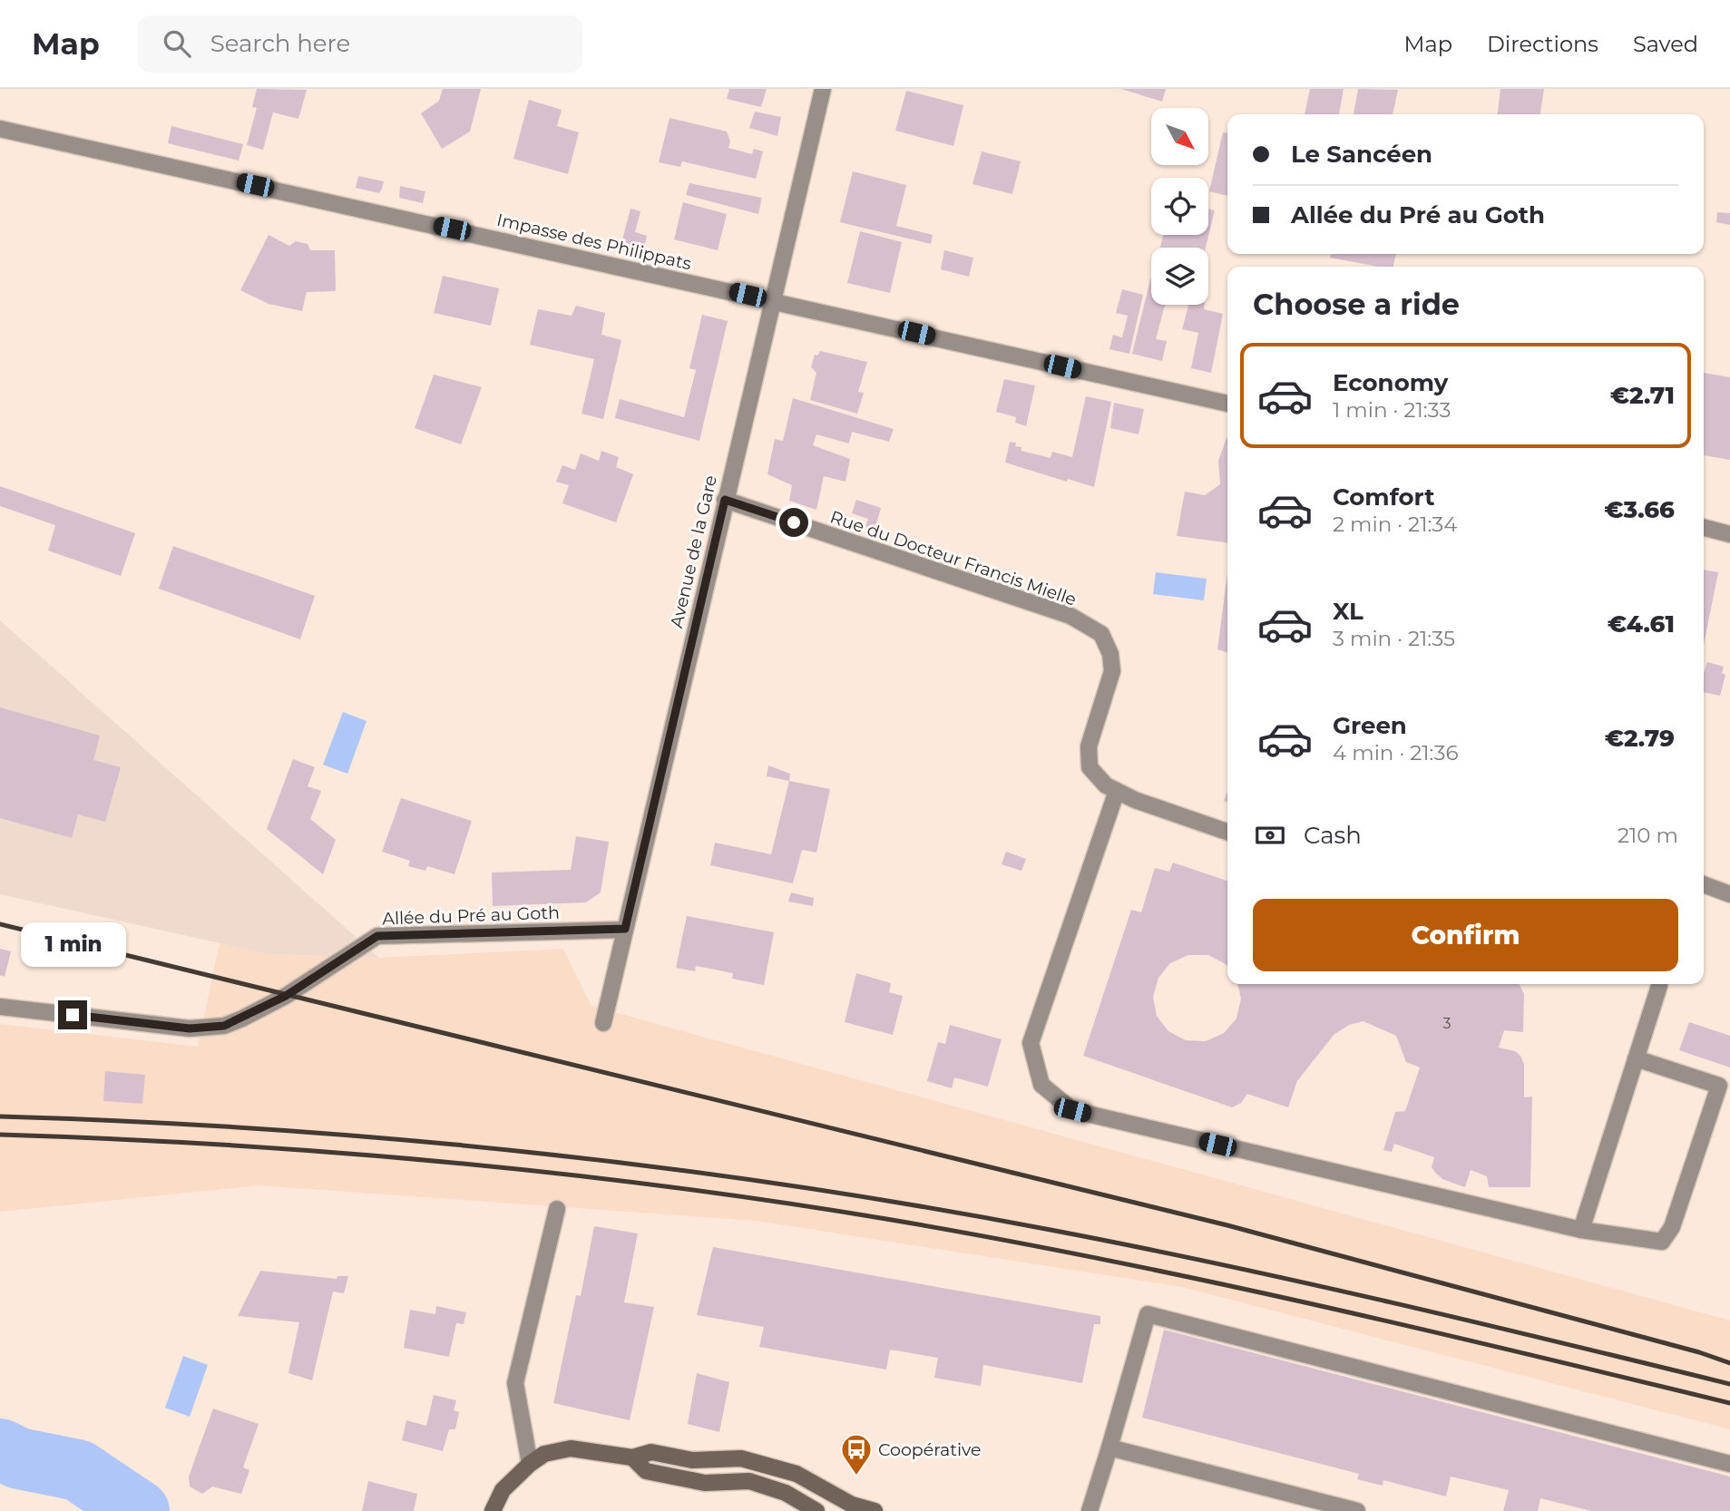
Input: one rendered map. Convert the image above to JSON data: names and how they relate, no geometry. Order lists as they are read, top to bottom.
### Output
{
  "streets": {
    "street": [
      "Impasse des Philippats",
      "Avenue de la Gare",
      "Rue du Docteur Francis Mielle",
      "Allée du Pré au Goth"
    ]
  },
  "crossings": [
    ["Impasse des Philippats", "Avenue de la Gare"],
    ["Avenue de la Gare", "Rue du Docteur Francis Mielle"],
    ["Avenue de la Gare", "Allée du Pré au Goth"]
  ],
  "places": {
    "bus stop": ["Coopérative"]
  },
  "house_numbers": ["3"],
  "north": "bottom right",
  "page": {
    "header": "Map",
    "search": "Search here",
    "nav": ["Map", "Directions", "Saved"],
    "banner": ["Le Sancéen", "Allée du Pré au Goth"],
    "heading": "Choose a ride",
    "list": [
      {
        "name": "Economy",
        "note": "1 min · 21:33",
        "value": "€2.71"
      },
      {
        "name": "Comfort",
        "note": "2 min · 21:34",
        "value": "€3.66"
      },
      {
        "name": "XL",
        "note": "3 min · 21:35",
        "value": "€4.61"
      },
      {
        "name": "Green",
        "note": "4 min · 21:36",
        "value": "€2.79"
      }
    ],
    "pay": ["Cash", "210 m"],
    "buttons": "Confirm",
    "bubble": "1 min"
  }
}
